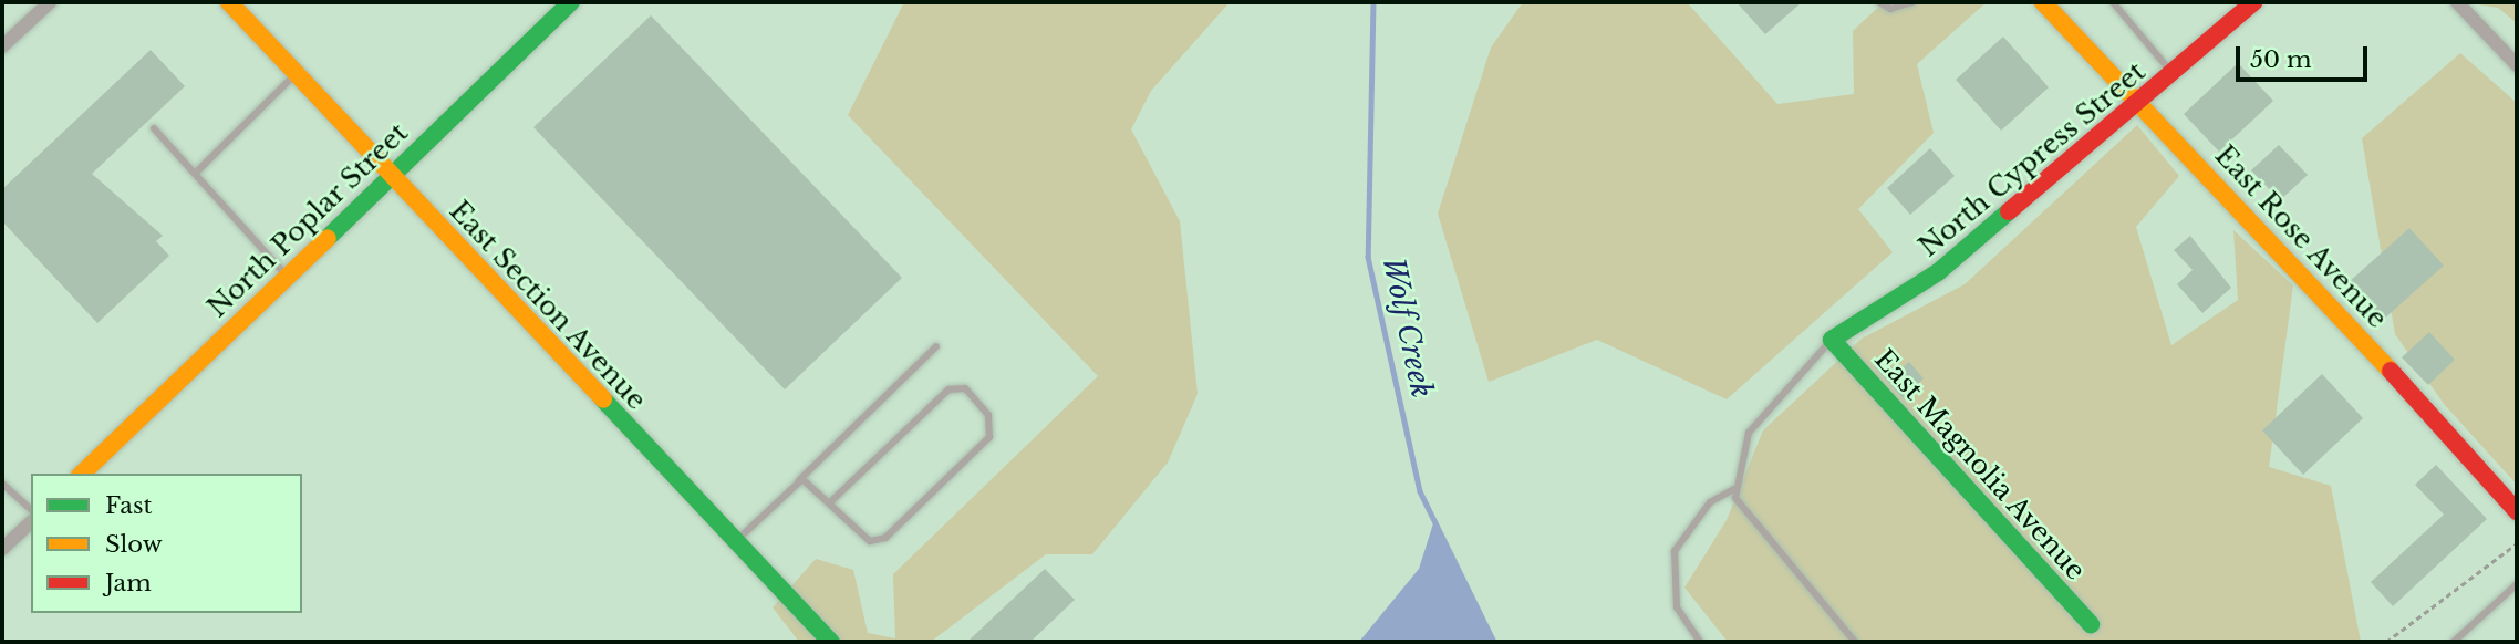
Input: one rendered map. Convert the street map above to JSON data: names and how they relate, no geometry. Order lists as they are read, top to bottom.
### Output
{
  "streets": {
    "street": [
      "North Cypress Street",
      "North Poplar Street",
      "East Rose Avenue",
      "East Section Avenue",
      "East Magnolia Avenue"
    ]
  },
  "crossings": [
    ["North Cypress Street", "East Rose Avenue"],
    ["North Cypress Street", "East Magnolia Avenue"],
    ["North Poplar Street", "East Section Avenue"]
  ],
  "water": ["Wolf Creek"],
  "legend": ["Fast", "Slow", "Jam"],
  "scale_bar": "50 m"
}
